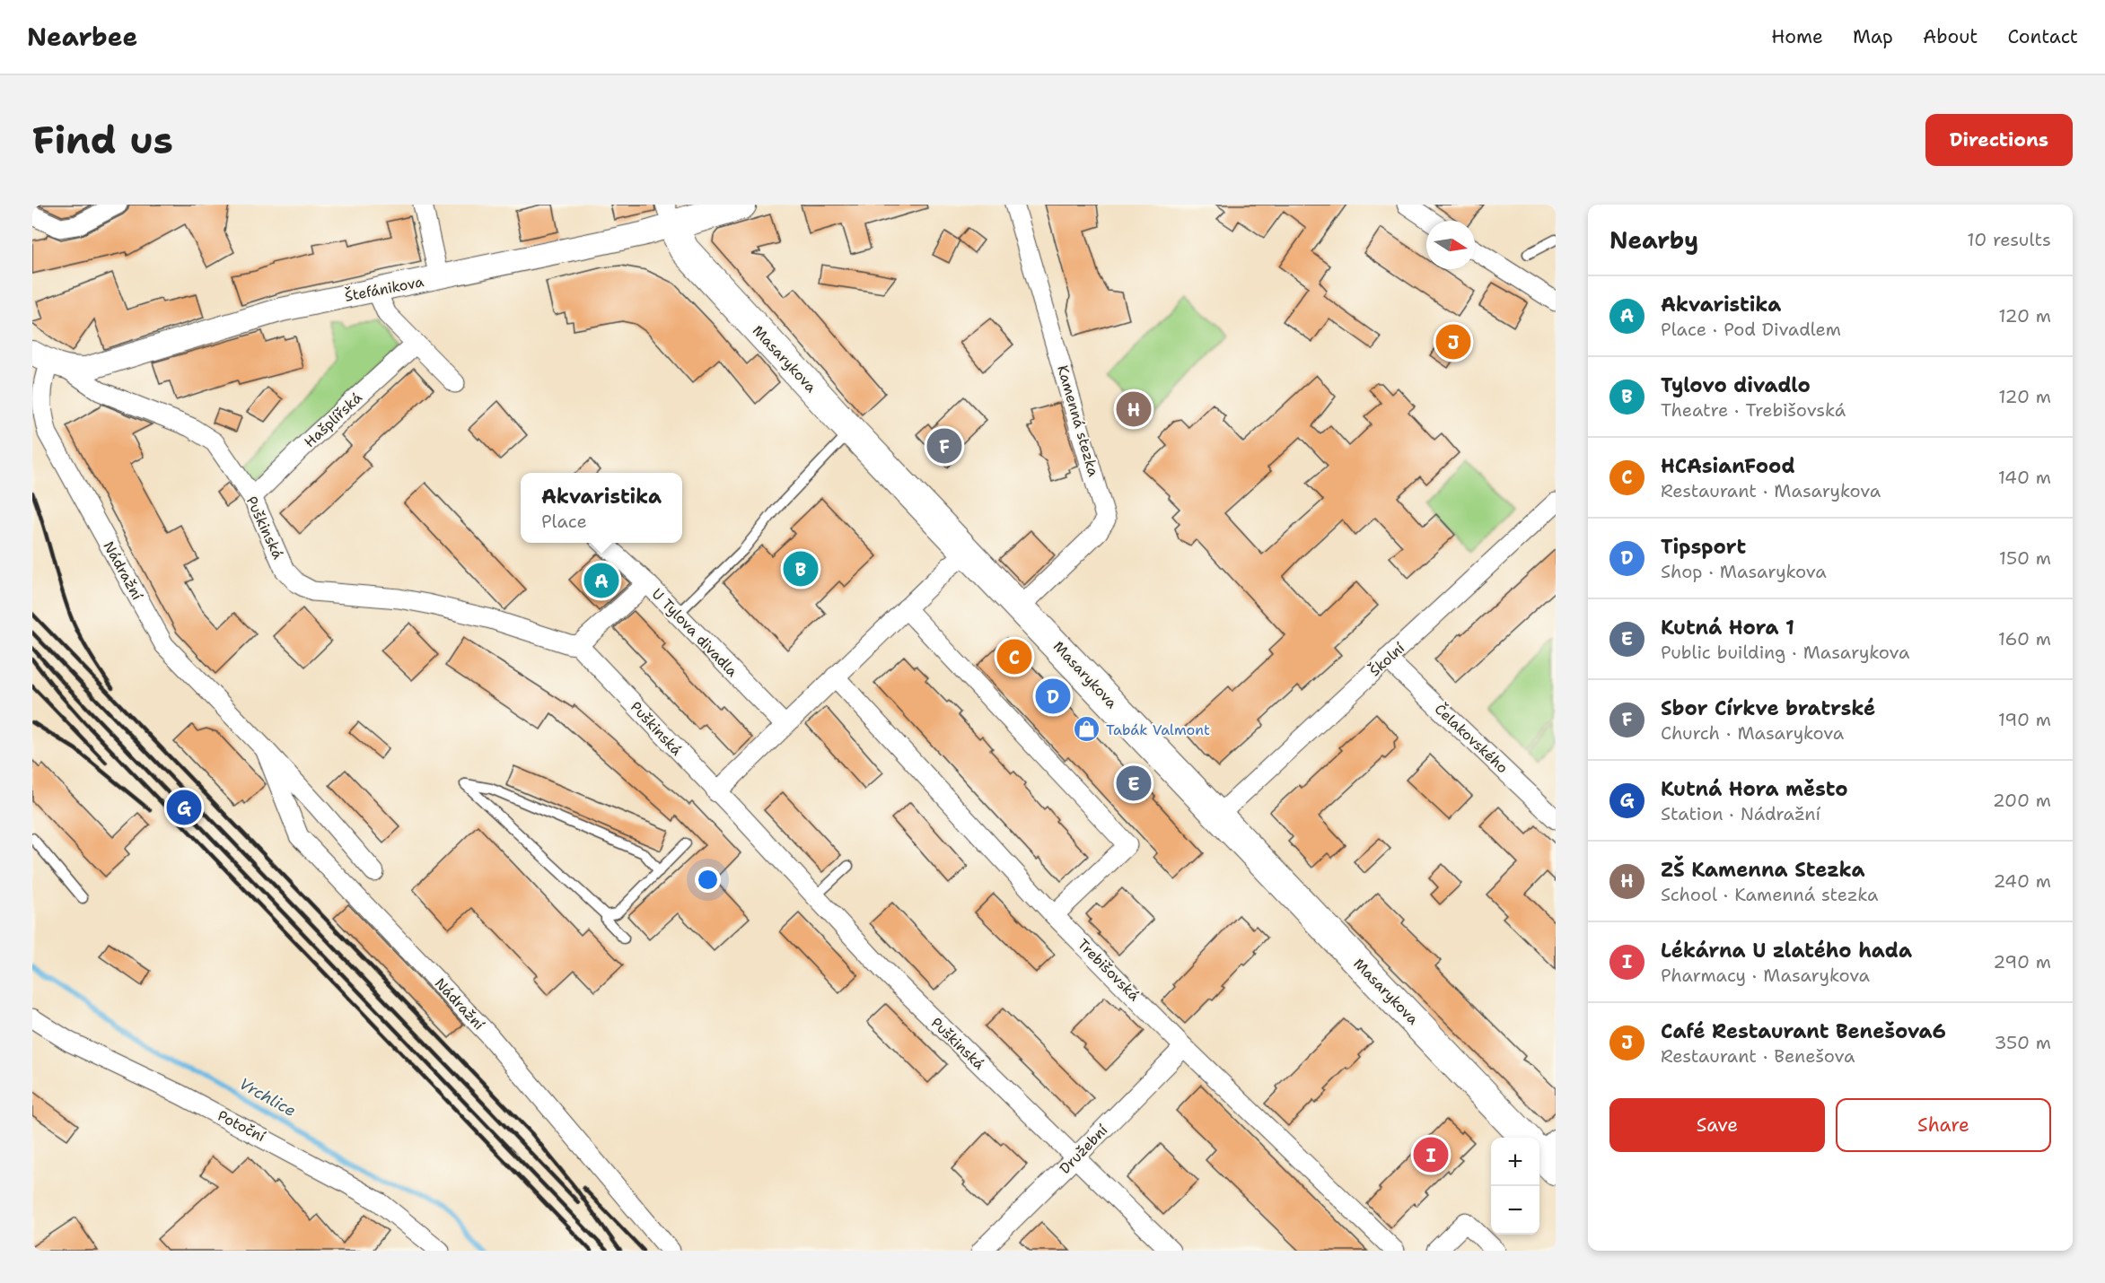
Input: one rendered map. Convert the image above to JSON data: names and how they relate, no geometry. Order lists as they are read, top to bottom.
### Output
{
  "streets": {
    "main road": ["Štefánikova", "Masarykova"],
    "street": [
      "Hašplířská",
      "Kamenná stezka",
      "Puškinská",
      "Nádražní",
      "U Tylova divadla",
      "Školní",
      "Čelakovského",
      "Trebišovská",
      "Potoční",
      "Družební"
    ]
  },
  "crossings": [
    ["Štefánikova", "Masarykova"],
    ["Štefánikova", "Puškinská"],
    ["Štefánikova", "Nádražní"],
    ["Masarykova", "Kamenná stezka"],
    ["Masarykova", "Školní"],
    ["Hašplířská", "Puškinská"],
    ["Puškinská", "Nádražní"],
    ["Puškinská", "U Tylova divadla"],
    ["Puškinská", "Družební"],
    ["Školní", "Čelakovského"],
    ["Trebišovská", "Družební"]
  ],
  "water": ["Vrchlice"],
  "places": {
    "shop": ["Tabák Valmont"]
  },
  "north": "right",
  "page": {
    "header": "Nearbee",
    "nav": [
      "Home",
      "Map",
      "About",
      "Contact"
    ],
    "buttons": [
      "Directions",
      ["Save", "Share"]
    ],
    "title": "Find us",
    "heading": ["Nearby", "10 results"],
    "list": [
      {
        "mark": "A",
        "name": "Akvaristika",
        "note": "Place · Pod Divadlem",
        "value": "120 m"
      },
      {
        "mark": "B",
        "name": "Tylovo divadlo",
        "note": "Theatre · Trebišovská",
        "value": "120 m"
      },
      {
        "mark": "C",
        "name": "HCAsianFood",
        "note": "Restaurant · Masarykova",
        "value": "140 m"
      },
      {
        "mark": "D",
        "name": "Tipsport",
        "note": "Shop · Masarykova",
        "value": "150 m"
      },
      {
        "mark": "E",
        "name": "Kutná Hora 1",
        "note": "Public building · Masarykova",
        "value": "160 m"
      },
      {
        "mark": "F",
        "name": "Sbor Církve bratrské",
        "note": "Church · Masarykova",
        "value": "190 m"
      },
      {
        "mark": "G",
        "name": "Kutná Hora město",
        "note": "Station · Nádražní",
        "value": "200 m"
      },
      {
        "mark": "H",
        "name": "ZŠ Kamenna Stezka",
        "note": "School · Kamenná stezka",
        "value": "240 m"
      },
      {
        "mark": "I",
        "name": "Lékárna U zlatého hada",
        "note": "Pharmacy · Masarykova",
        "value": "290 m"
      },
      {
        "mark": "J",
        "name": "Café Restaurant Benešova6",
        "note": "Restaurant · Benešova",
        "value": "350 m"
      }
    ],
    "pins": [
      "J",
      "H",
      "F",
      "B",
      "A",
      "C",
      "D",
      "E",
      "G",
      "I"
    ],
    "popup": ["Akvaristika", "Place"],
    "map_buttons": ["+", "−"]
  }
}
